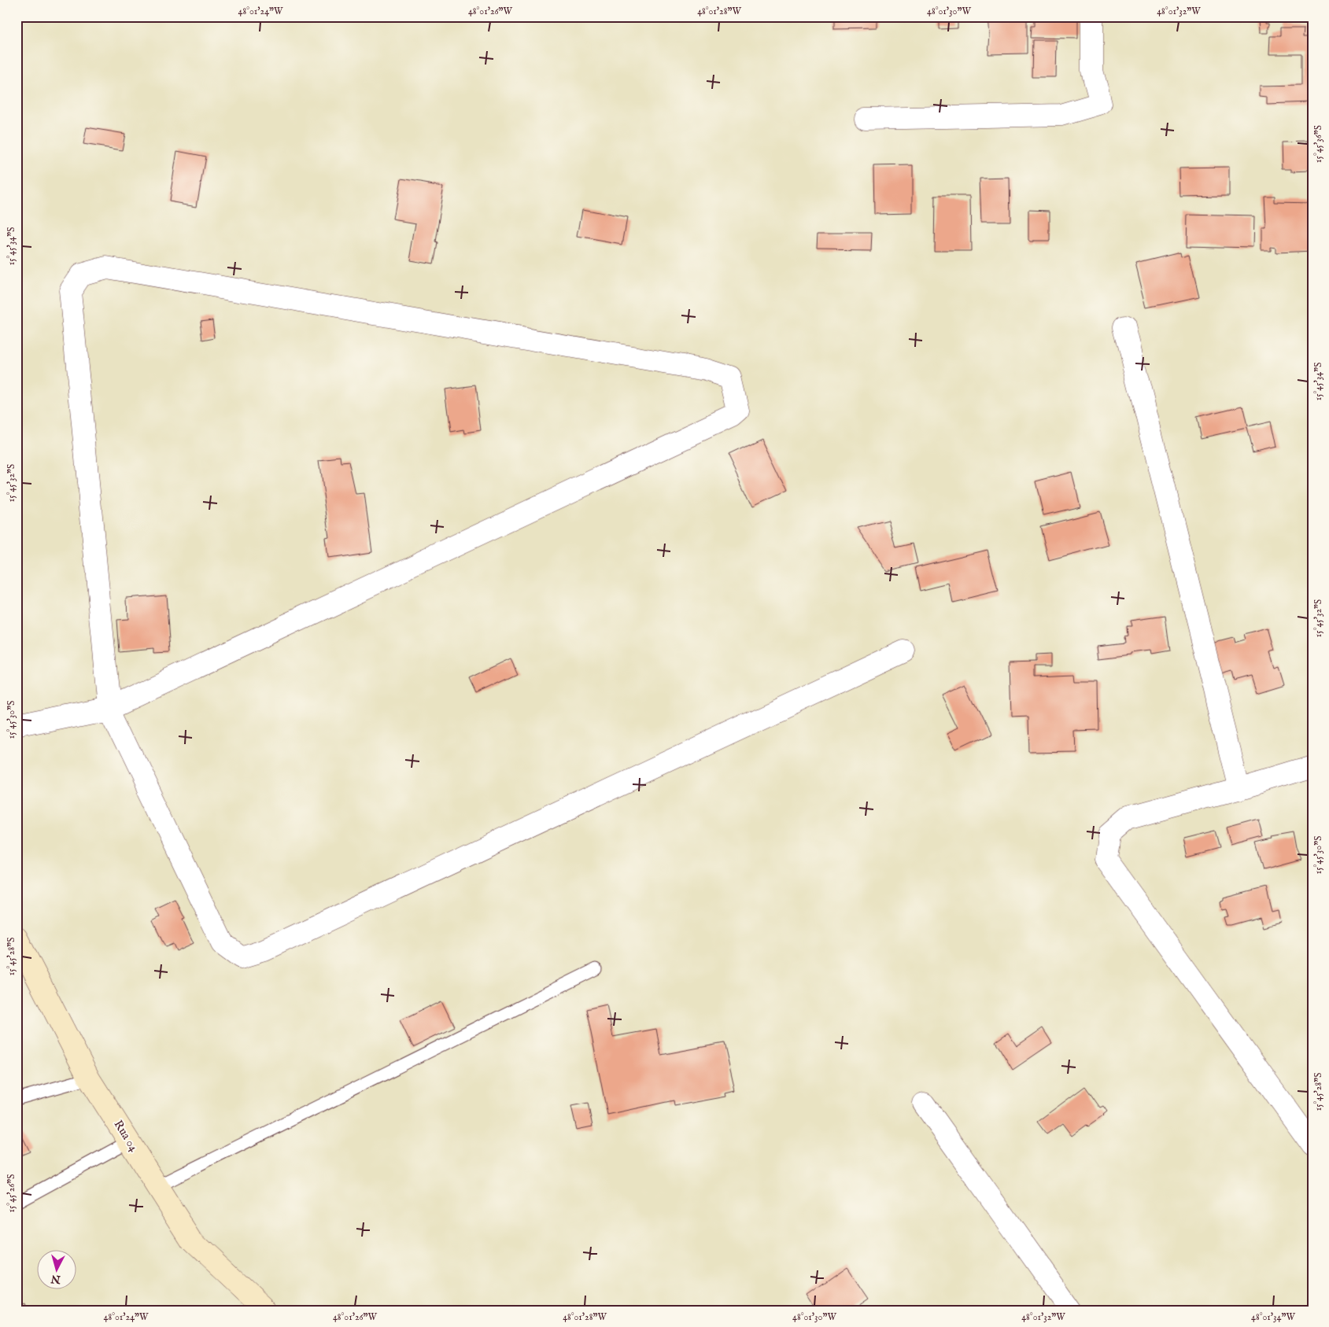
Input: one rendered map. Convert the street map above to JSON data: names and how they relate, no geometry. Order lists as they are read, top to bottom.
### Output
{
  "streets": {
    "street": ["Rua 04"]
  },
  "north": "bottom",
  "coordinates": [
    "48°01'24\"W",
    "48°01'26\"W",
    "48°01'28\"W",
    "48°01'30\"W",
    "48°01'32\"W",
    "15°45'36\"S",
    "15°45'34\"S",
    "15°45'32\"S",
    "15°45'30\"S",
    "15°45'28\"S",
    "15°45'26\"S",
    "48°01'34\"W"
  ]
}
